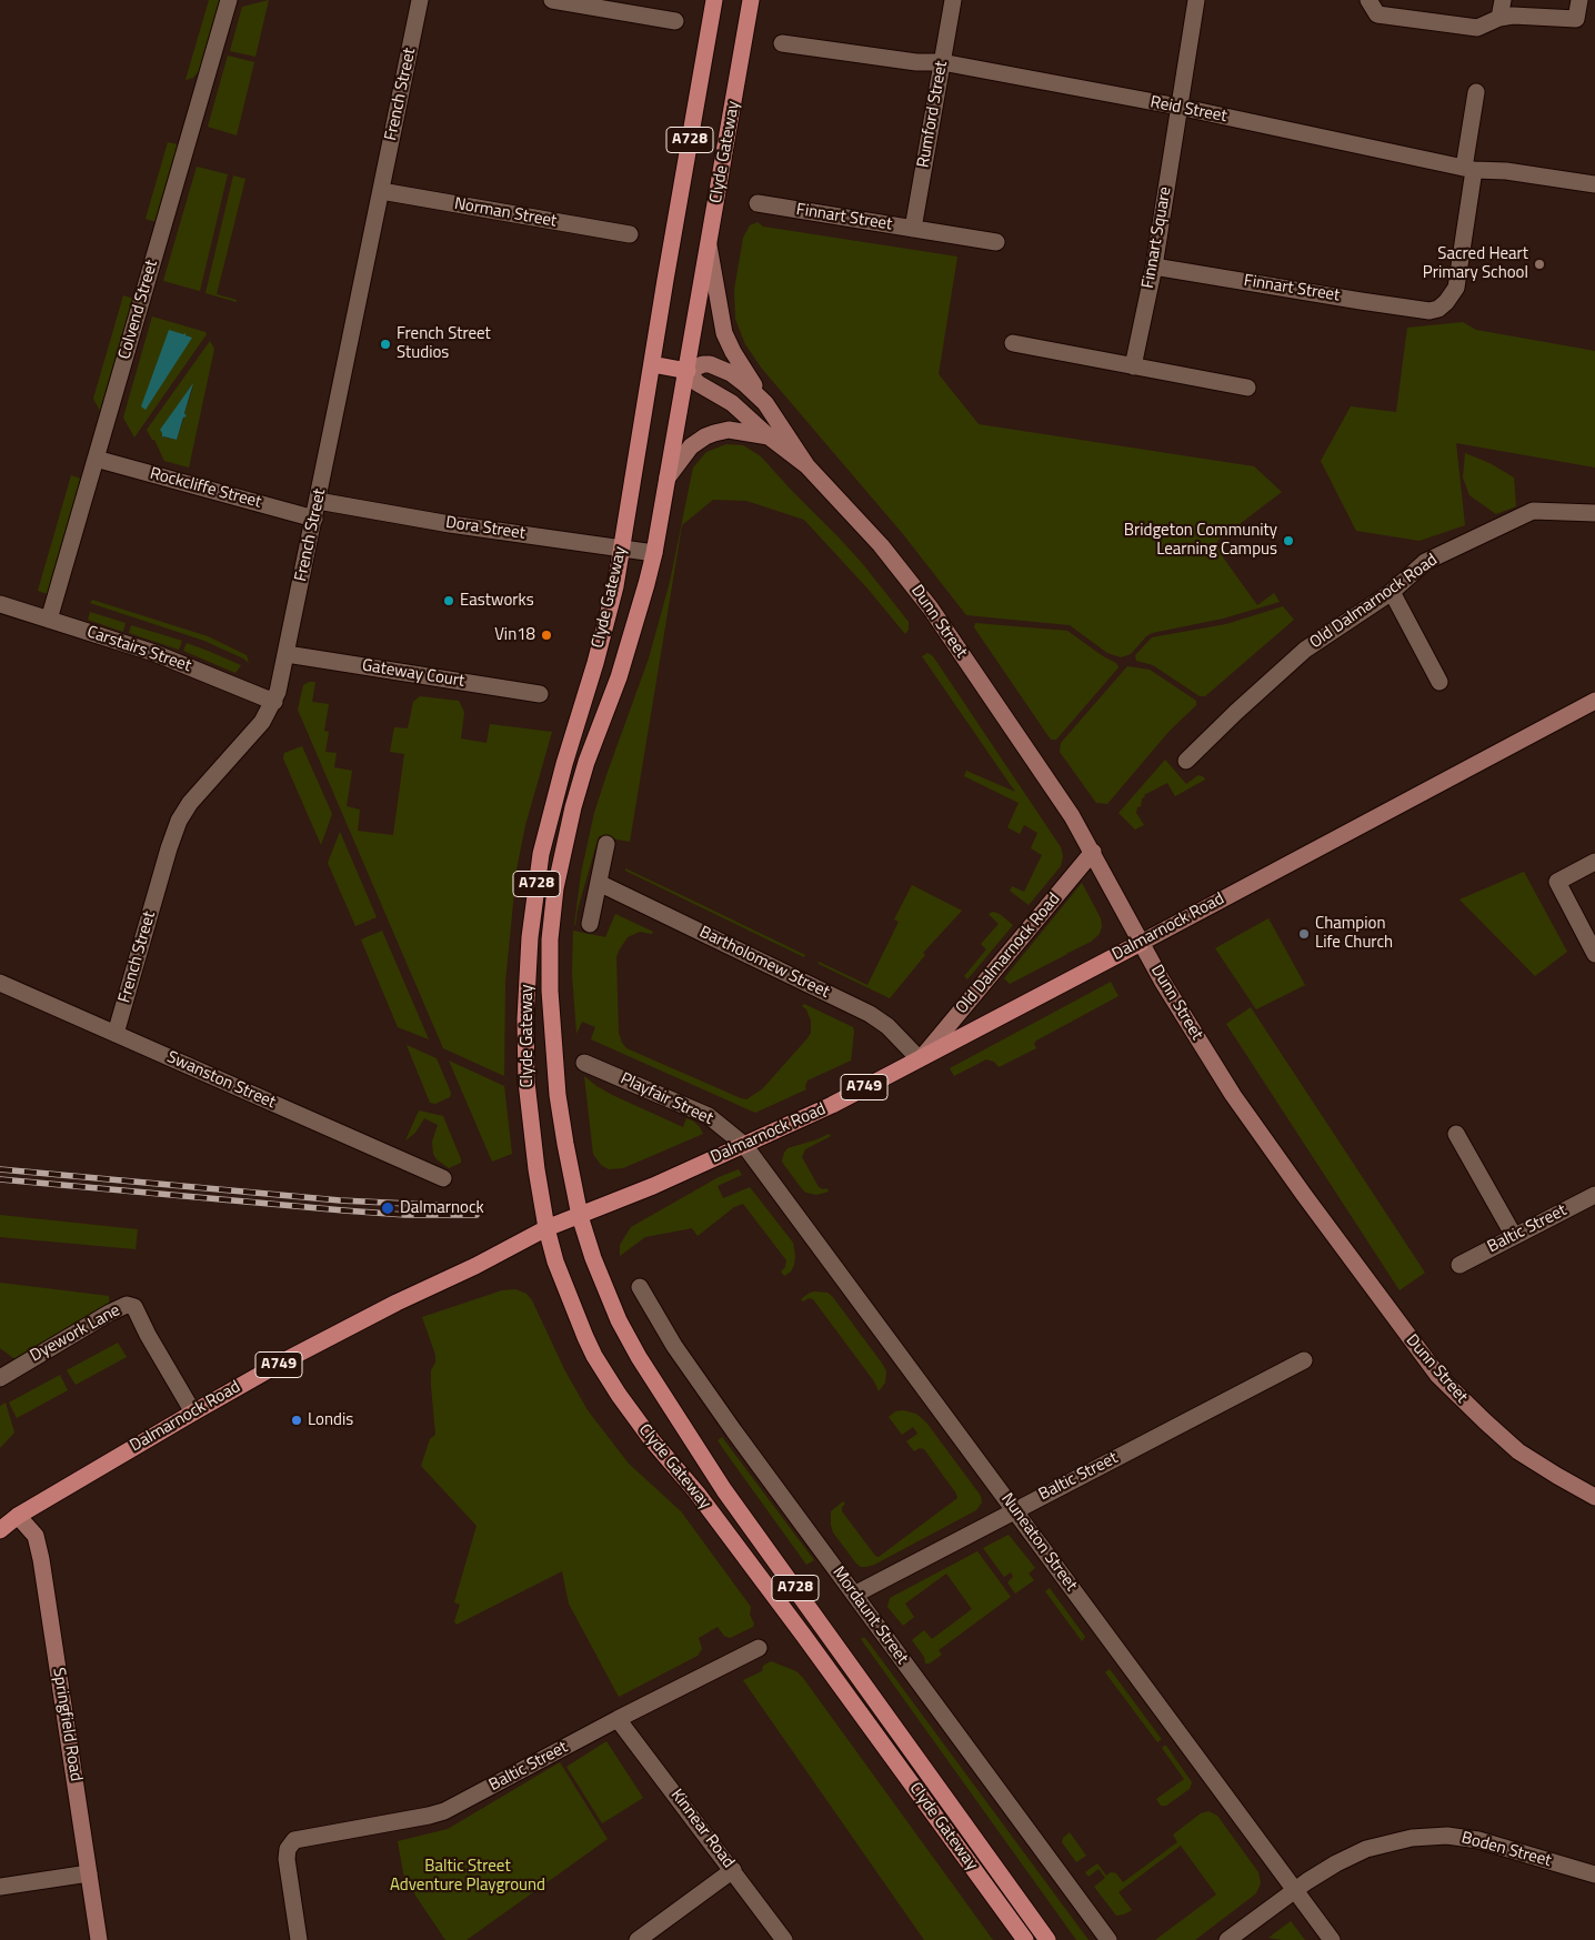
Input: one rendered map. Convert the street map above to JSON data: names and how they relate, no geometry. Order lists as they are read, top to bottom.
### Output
{
  "streets": {
    "main road": [
      "A728",
      "Clyde Gateway",
      "Old Dalmarnock Road",
      "Dunn Street",
      "Dalmarnock Road",
      "A749",
      "Springfield Road"
    ],
    "street": [
      "French Street",
      "Reid Street",
      "Rumford Street",
      "Norman Street",
      "Finnart Street",
      "Finnart Square",
      "Colvend Street",
      "Rockcliffe Street",
      "Dora Street",
      "Carstairs Street",
      "Gateway Court",
      "Bartholomew Street",
      "Swanston Street",
      "Playfair Street",
      "Baltic Street",
      "Dyework Lane",
      "Nuneaton Street",
      "Mordaunt Street",
      "Kinnear Road",
      "Boden Street"
    ]
  },
  "crossings": [
    ["French Street", "Norman Street"],
    ["French Street", "Rockcliffe Street"],
    ["French Street", "Dora Street"],
    ["French Street", "Carstairs Street"],
    ["French Street", "Gateway Court"],
    ["French Street", "Swanston Street"],
    ["Reid Street", "Rumford Street"],
    ["Reid Street", "Finnart Street"],
    ["Reid Street", "Finnart Square"],
    ["Rumford Street", "Finnart Street"],
    ["Clyde Gateway", "Dora Street"],
    ["Clyde Gateway", "Dunn Street"],
    ["Clyde Gateway", "Dalmarnock Road"],
    ["Finnart Street", "Finnart Square"],
    ["Colvend Street", "Rockcliffe Street"],
    ["Colvend Street", "Carstairs Street"],
    ["Old Dalmarnock Road", "Dunn Street"],
    ["Old Dalmarnock Road", "Dalmarnock Road"],
    ["Old Dalmarnock Road", "Bartholomew Street"],
    ["Dunn Street", "Dalmarnock Road"],
    ["Dalmarnock Road", "Bartholomew Street"],
    ["Dalmarnock Road", "Playfair Street"],
    ["Dalmarnock Road", "Dyework Lane"],
    ["Dalmarnock Road", "Nuneaton Street"],
    ["Dalmarnock Road", "Springfield Road"],
    ["Playfair Street", "Nuneaton Street"],
    ["Baltic Street", "Nuneaton Street"],
    ["Baltic Street", "Mordaunt Street"],
    ["Baltic Street", "Kinnear Road"],
    ["Nuneaton Street", "Boden Street"]
  ],
  "parks": ["Baltic Street Adventure Playground"],
  "places": [
    "Sacred Heart Primary School",
    "French Street Studios",
    "Bridgeton Community Learning Campus",
    "Eastworks",
    "Vin18",
    "Champion Life Church",
    "Dalmarnock",
    "Londis"
  ]
}
